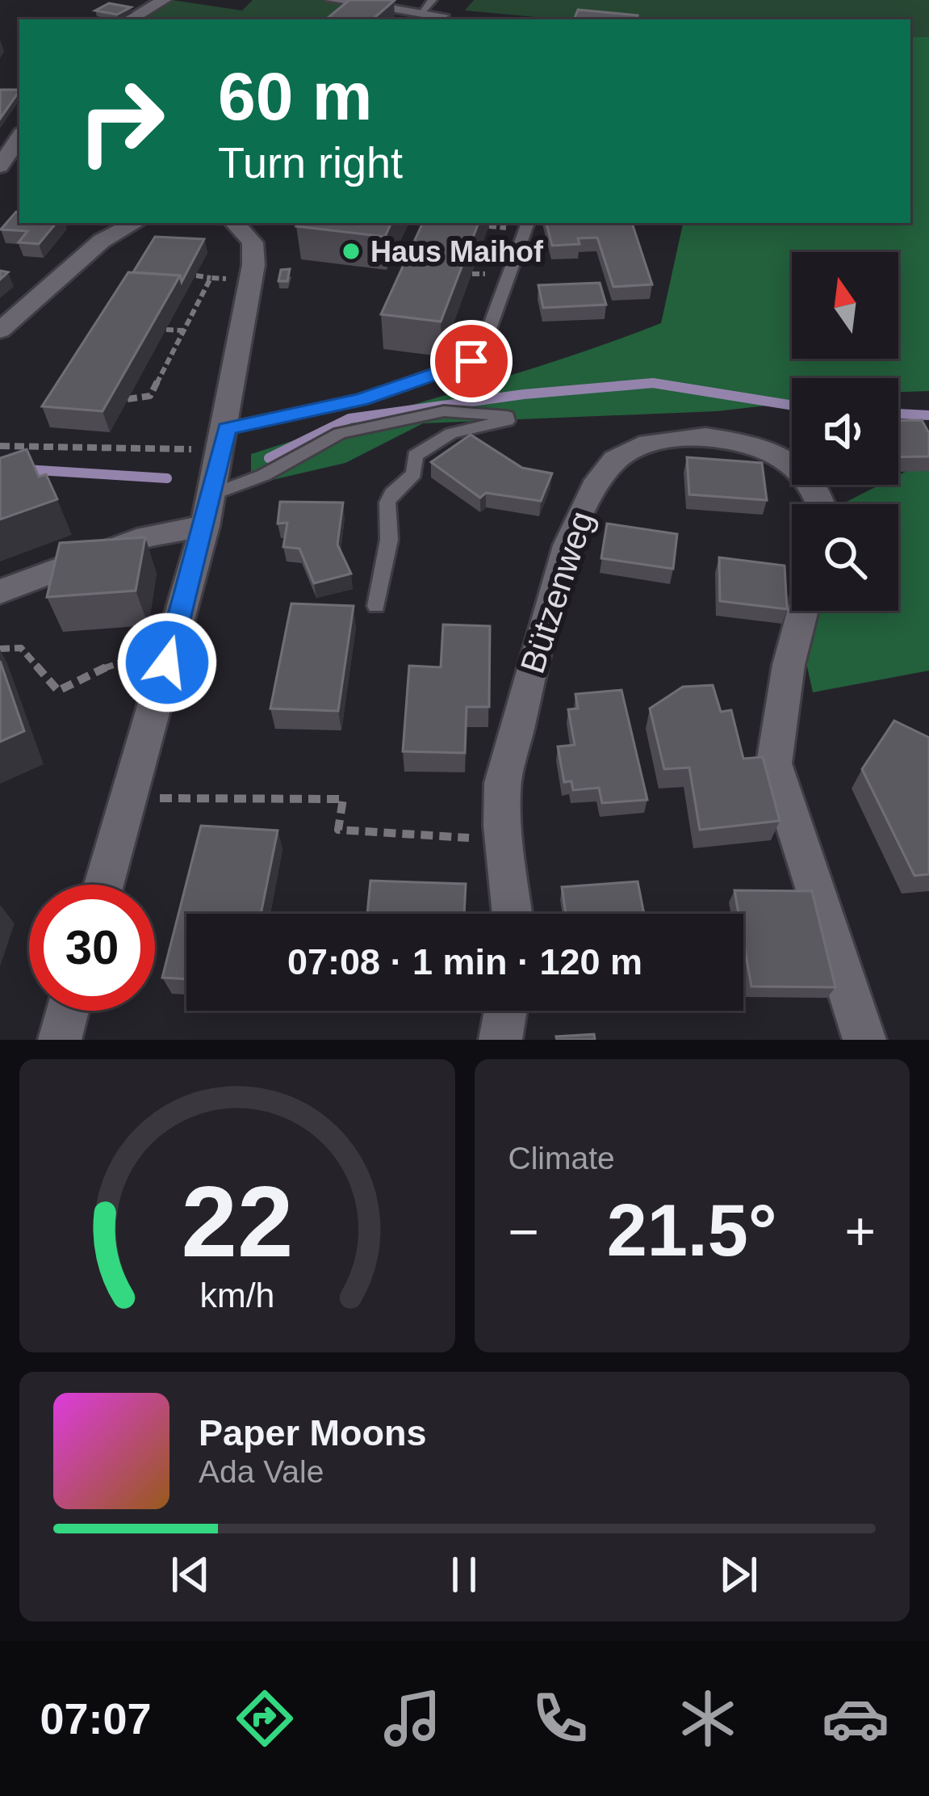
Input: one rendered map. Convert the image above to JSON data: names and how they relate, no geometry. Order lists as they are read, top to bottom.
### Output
{
  "streets": {
    "street": ["Bützenweg"]
  },
  "places": ["Haus Maihof"],
  "north": "top",
  "page": {
    "turn": ["60 m", "Turn right"],
    "limit": "30",
    "trip": "07:08 · 1 min · 120 m",
    "tile": "Climate",
    "heat": ["−", "21.5°", "+"],
    "song": ["Paper Moons", "Ada Vale"],
    "tabs": "07:07",
    "gauge": ["22", "km/h"]
  }
}
